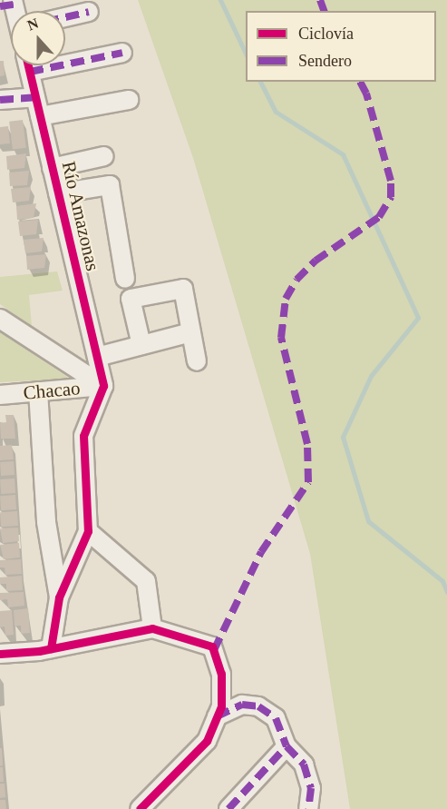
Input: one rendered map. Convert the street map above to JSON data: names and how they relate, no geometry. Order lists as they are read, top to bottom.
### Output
{
  "streets": {
    "street": ["Río Amazonas", "Chacao"]
  },
  "crossings": [
    ["Río Amazonas", "Chacao"]
  ],
  "legend": ["Ciclovía", "Sendero"],
  "north": "top"
}
